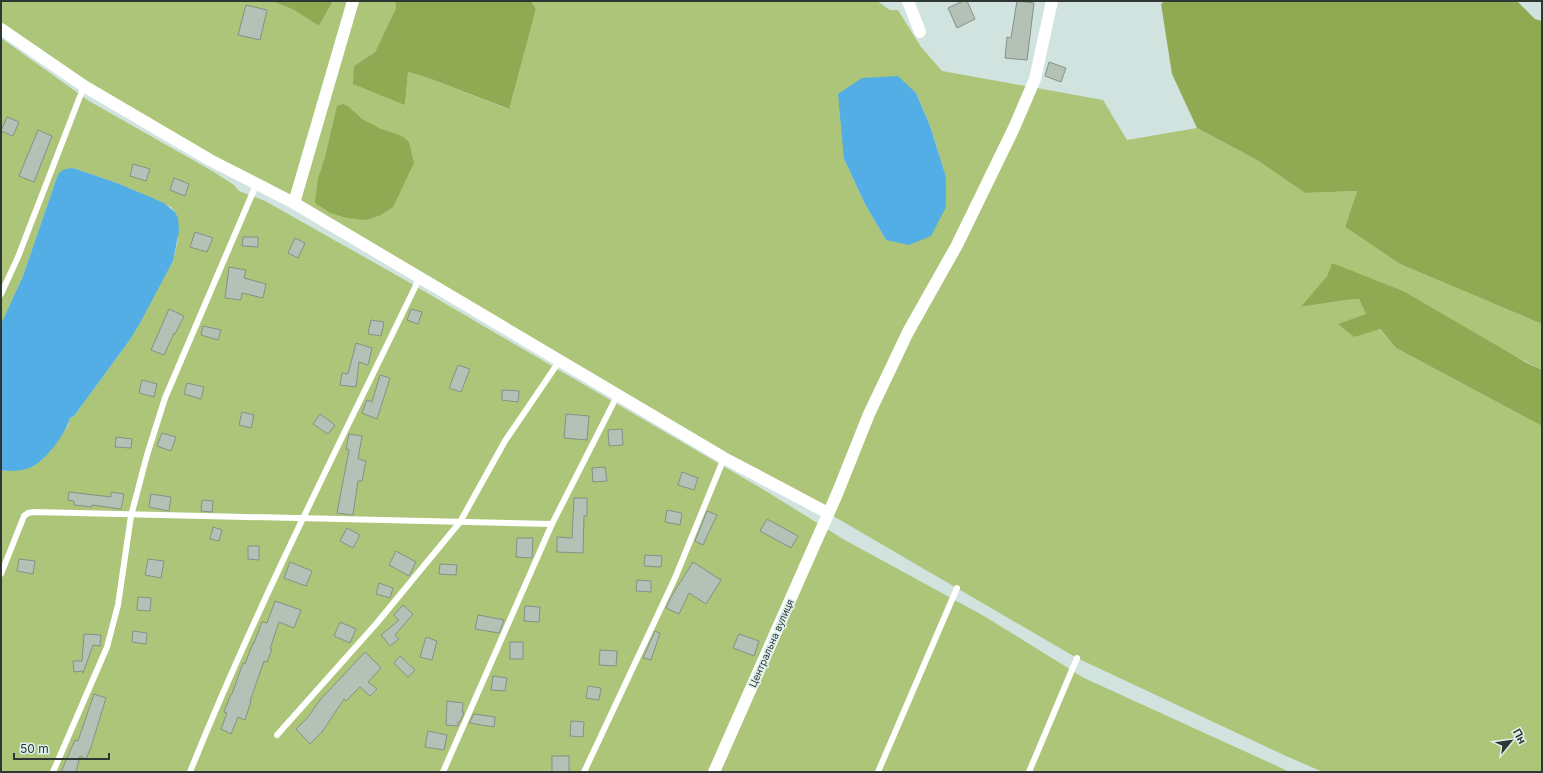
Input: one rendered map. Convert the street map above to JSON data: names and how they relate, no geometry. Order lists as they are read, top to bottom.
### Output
{
  "streets": {
    "street": ["Центральна вулиця"]
  },
  "scale_bar": "50 m",
  "north": "top right"
}
